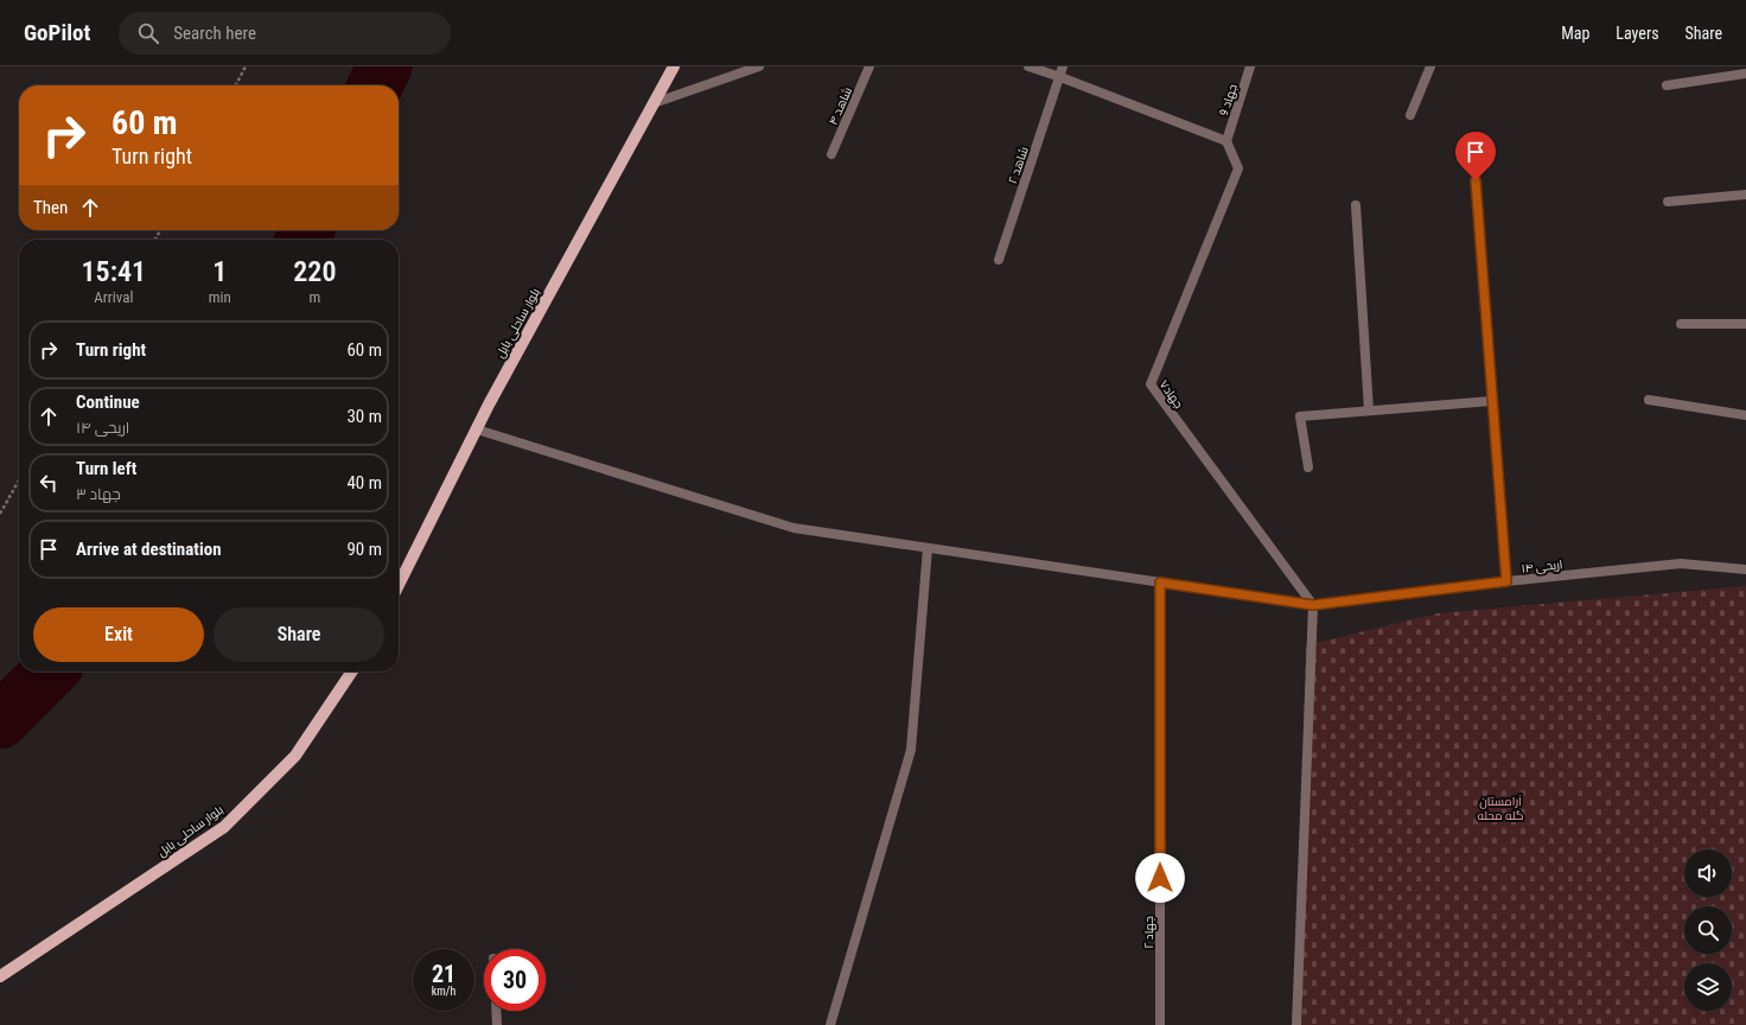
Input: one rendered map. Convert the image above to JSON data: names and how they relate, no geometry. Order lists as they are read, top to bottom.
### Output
{
  "streets": {
    "main road": ["بلوار ساحلی بابل"],
    "street": [
      "جهاد 9",
      "شاهد ۴",
      "شاهد ۲",
      "جهاد۷",
      "اریحی ۱۴",
      "جهاد ۲"
    ]
  },
  "crossings": [
    ["جهاد 9", "جهاد۷"],
    ["بلوار ساحلی بابل", "اریحی ۱۴"],
    ["جهاد۷", "اریحی ۱۴"],
    ["اریحی ۱۴", "جهاد ۲"]
  ],
  "parks": ["آرامستان گله محله"],
  "page": {
    "header": "GoPilot",
    "search": "Search here",
    "nav": ["Map", "Layers", "Share"],
    "turn": ["60 m", "Turn right"],
    "then": "Then",
    "eta": [
      "15:41",
      "Arrival",
      "1",
      "min",
      "220",
      "m"
    ],
    "list": [
      {
        "name": "Turn right",
        "value": "60 m"
      },
      {
        "name": "Continue",
        "note": "اریحی ۱۴",
        "value": "30 m"
      },
      {
        "name": "Turn left",
        "note": "جهاد ۳",
        "value": "40 m"
      },
      {
        "name": "Arrive at destination",
        "value": "90 m"
      }
    ],
    "buttons": ["Exit", "Share"],
    "speed": "21 km/h",
    "limit": "30"
  }
}
